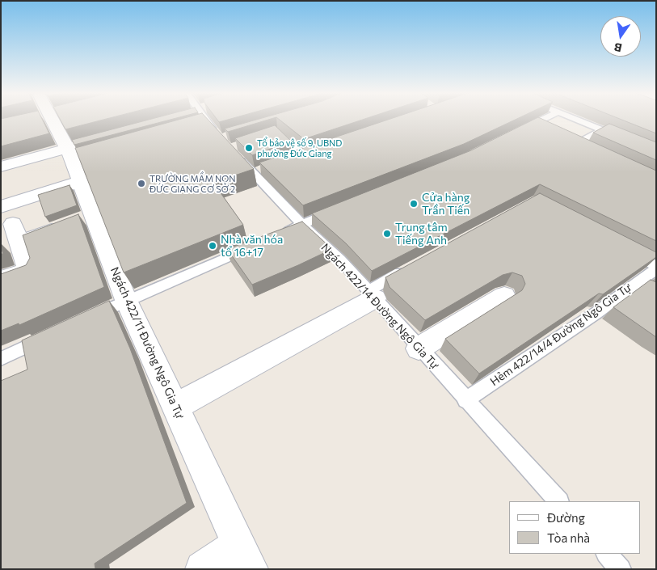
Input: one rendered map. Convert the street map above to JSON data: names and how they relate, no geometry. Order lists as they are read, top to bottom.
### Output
{
  "streets": {
    "street": ["Ngách 422/11 Đường Ngô Gia Tự"],
    "lane": ["Ngách 422/14 Đường Ngô Gia Tự", "Hẻm 422/14/4 Đường Ngô Gia Tự"]
  },
  "crossings": [
    ["Ngách 422/14 Đường Ngô Gia Tự", "Hẻm 422/14/4 Đường Ngô Gia Tự"]
  ],
  "places": [
    "Tổ bảo vệ số 9, UBND phường Đức Giang",
    "TRƯỜNG MẦM NON ĐỨC GIANG CƠ SỞ 2",
    "Cửa hàng Trần Tiến",
    "Trung tâm Tiếng Anh",
    "Nhà văn hóa tổ 16+17"
  ],
  "legend": ["Đường", "Tòa nhà"],
  "north": "bottom"
}
